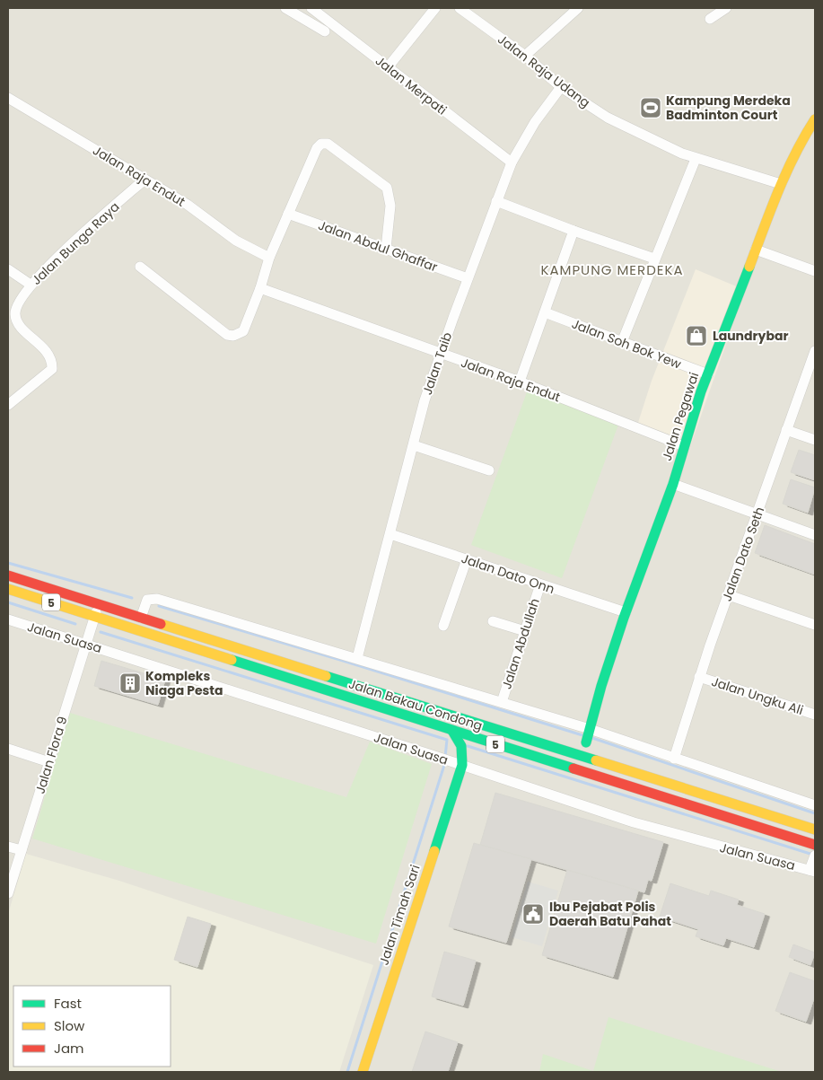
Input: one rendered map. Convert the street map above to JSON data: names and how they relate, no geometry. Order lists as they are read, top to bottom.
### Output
{
  "streets": {
    "main road": [
      "Jalan Pegawai",
      "5",
      "Jalan Bakau Condong",
      "Jalan Timah Sari"
    ],
    "street": [
      "Jalan Raja Udang",
      "Jalan Merpati",
      "Jalan Raja Endut",
      "Jalan Bunga Raya",
      "Jalan Abdul Ghaffar",
      "Jalan Soh Bok Yew",
      "Jalan Taib",
      "Jalan Dato Seth",
      "Jalan Dato Onn",
      "Jalan Suasa",
      "Jalan Abdullah",
      "Jalan Ungku Ali",
      "Jalan Flora 9"
    ]
  },
  "crossings": [
    ["Jalan Raja Udang", "Jalan Taib"],
    ["Jalan Raja Udang", "Jalan Pegawai"],
    ["Jalan Merpati", "Jalan Taib"],
    ["Jalan Raja Endut", "Jalan Bunga Raya"],
    ["Jalan Raja Endut", "Jalan Taib"],
    ["Jalan Raja Endut", "Jalan Pegawai"],
    ["Jalan Abdul Ghaffar", "Jalan Taib"],
    ["Jalan Soh Bok Yew", "Jalan Pegawai"],
    ["Jalan Taib", "Jalan Dato Onn"],
    ["Jalan Pegawai", "Jalan Dato Onn"],
    ["Jalan Dato Seth", "Jalan Ungku Ali"],
    ["Jalan Dato Onn", "Jalan Abdullah"],
    ["Jalan Suasa", "Jalan Flora 9"],
    ["Jalan Suasa", "Jalan Timah Sari"],
    ["Jalan Bakau Condong", "Jalan Flora 9"]
  ],
  "districts": ["KAMPUNG MERDEKA"],
  "places": {
    "sports": ["Kampung Merdeka Badminton Court"],
    "shop": ["Laundrybar"],
    "building": ["Kompleks Niaga Pesta"],
    "public building": ["Ibu Pejabat Polis Daerah Batu Pahat"]
  },
  "legend": ["Fast", "Slow", "Jam"]
}
